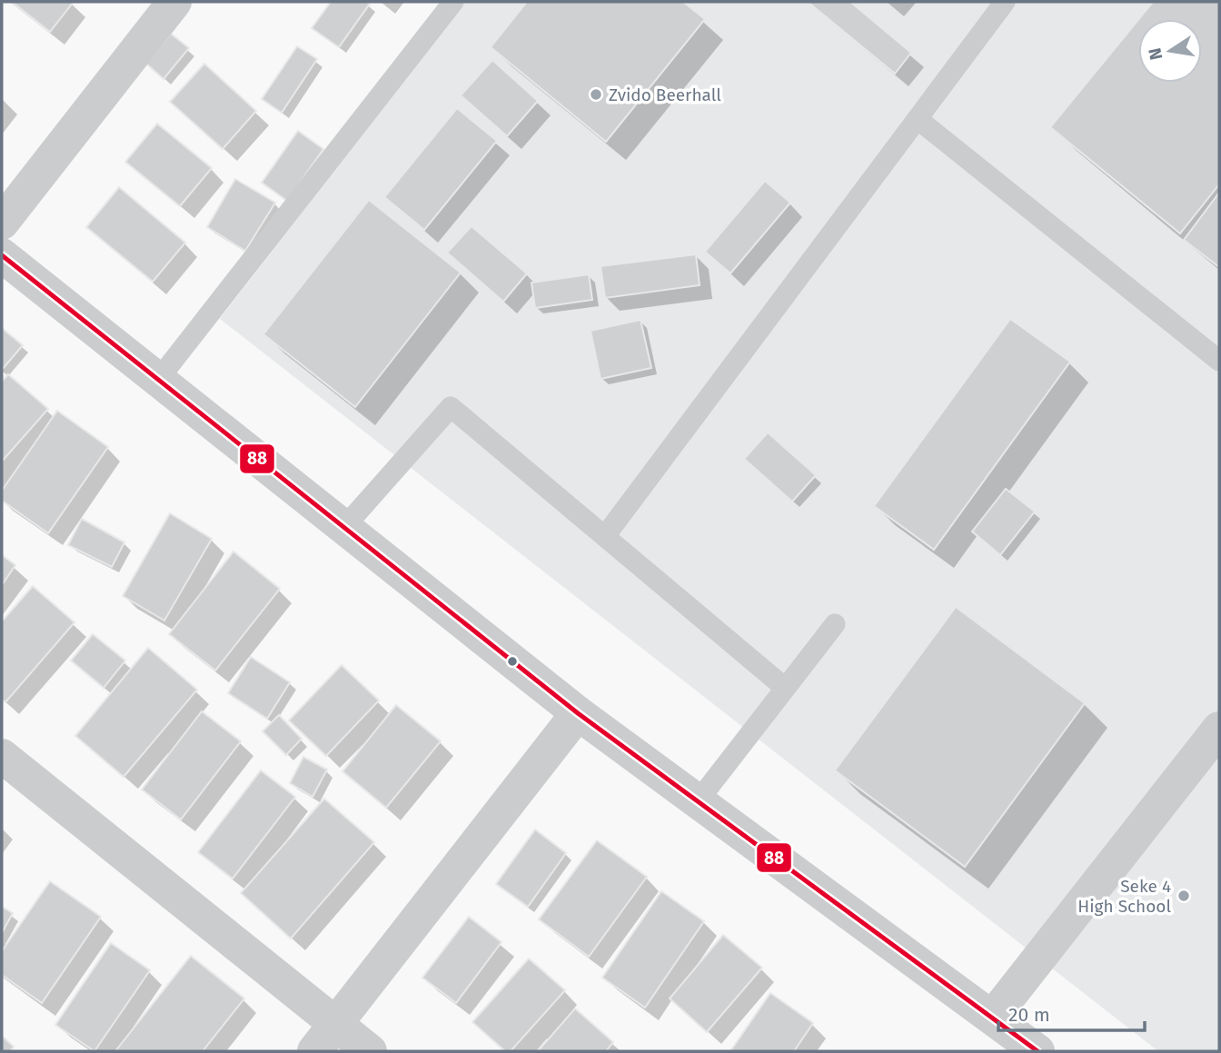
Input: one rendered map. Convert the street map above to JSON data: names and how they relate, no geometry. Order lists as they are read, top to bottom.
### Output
{
  "places": ["Zvido Beerhall", "Seke 4 High School"],
  "lines": ["transit line 88"],
  "scale_bar": "20 m",
  "north": "left"
}
